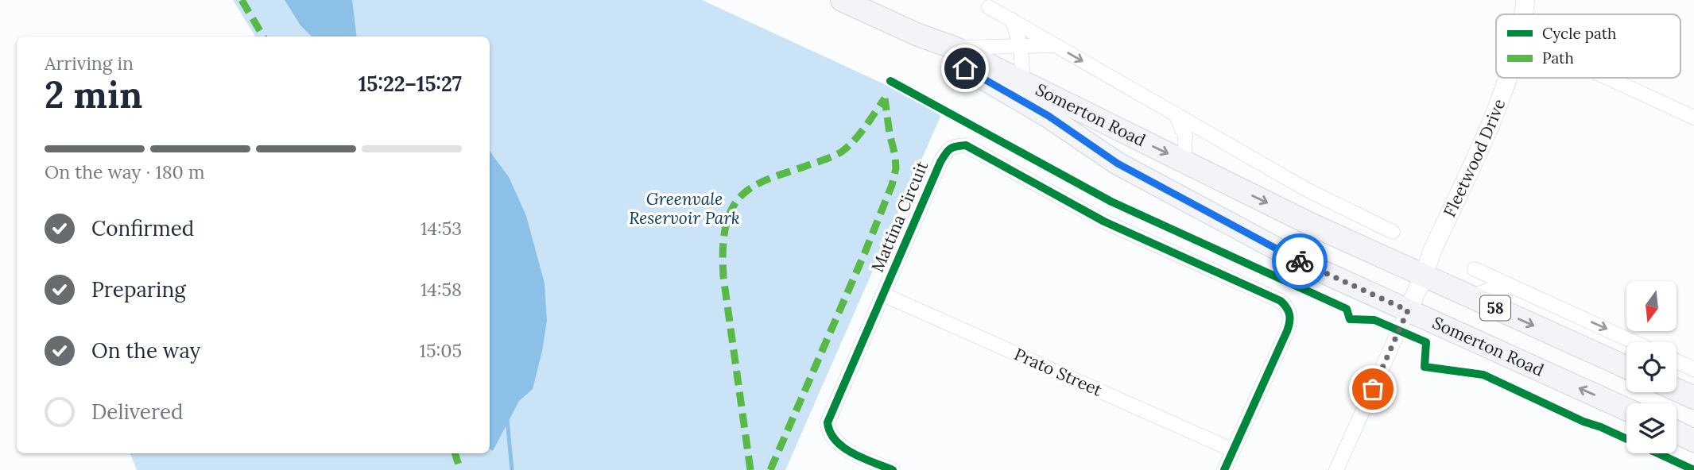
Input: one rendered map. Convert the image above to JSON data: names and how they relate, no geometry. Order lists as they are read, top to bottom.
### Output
{
  "streets": {
    "main road": ["Somerton Road", "58"],
    "street": ["Fleetwood Drive", "Mattina Circuit", "Prato Street"]
  },
  "crossings": [
    ["Somerton Road", "Fleetwood Drive"],
    ["Mattina Circuit", "Prato Street"]
  ],
  "parks": ["Greenvale Reservoir Park"],
  "legend": ["Cycle path", "Path"],
  "north": "bottom",
  "page": {
    "heading": ["2 min", "Arriving in", "15:22–15:27"],
    "bar": "On the way · 180 m",
    "list": [
      ["Confirmed", "14:53"],
      ["Preparing", "14:58"],
      ["On the way", "15:05"],
      "Delivered"
    ]
  }
}
